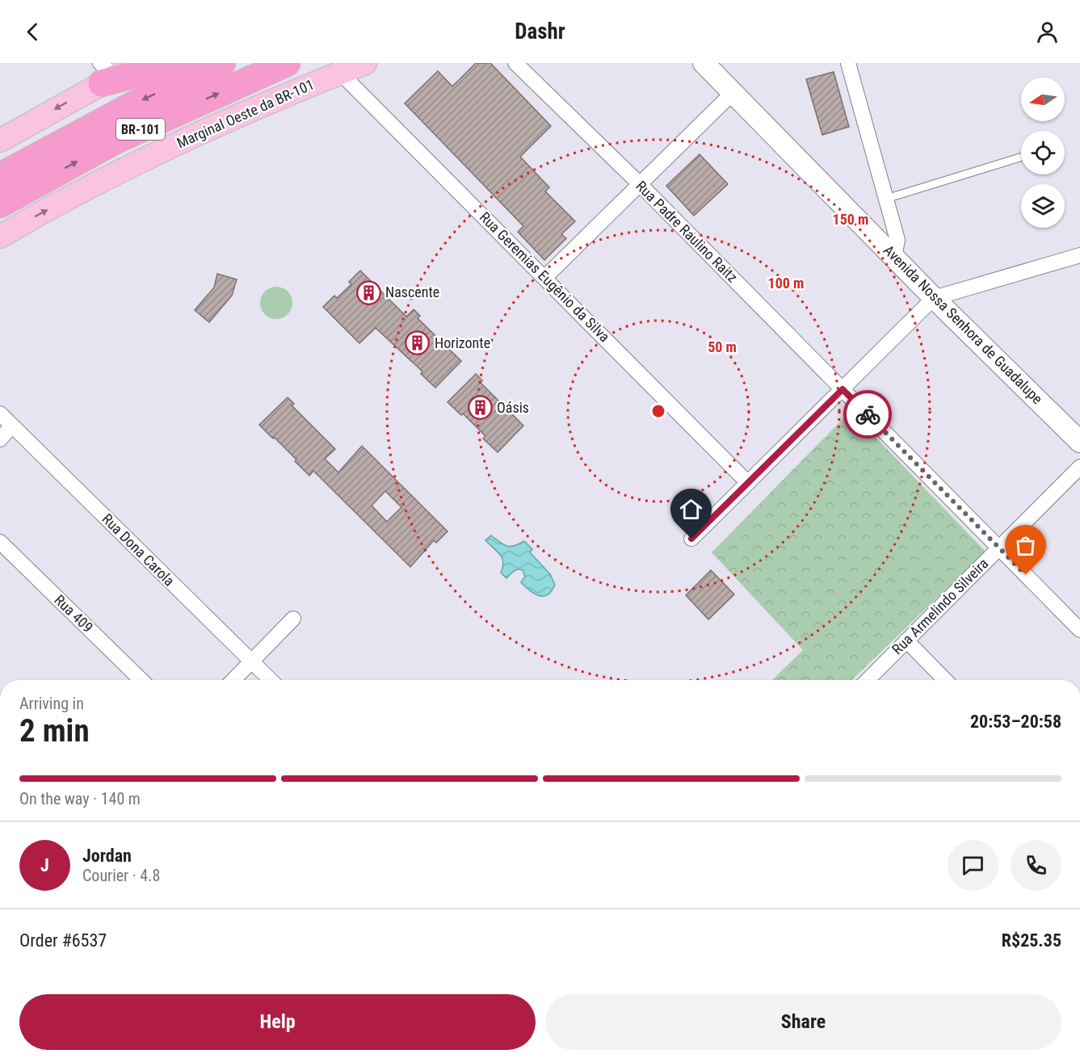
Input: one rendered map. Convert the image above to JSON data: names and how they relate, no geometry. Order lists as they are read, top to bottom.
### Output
{
  "streets": {
    "highway": ["BR-101"],
    "main road": ["Marginal Oeste da BR-101"],
    "street": [
      "Rua Padre Raulino Raitz",
      "Rua Geremias Eugênio da Silva",
      "Avenida Nossa Senhora de Guadalupe",
      "Rua Dona Carola",
      "Rua Armelindo Silveira",
      "Rua 409"
    ]
  },
  "crossings": [
    ["Marginal Oeste da BR-101", "Rua Geremias Eugênio da Silva"],
    ["Rua Padre Raulino Raitz", "Rua Armelindo Silveira"]
  ],
  "places": {
    "building": ["Nascente", "Horizonte", "Oásis"]
  },
  "north": "left",
  "page": {
    "header": "Dashr",
    "heading": ["2 min", "Arriving in", "20:53–20:58"],
    "panel": [
      "Jordan",
      "Courier · 4.8",
      "Order #6537",
      "R$25.35"
    ],
    "bar": "On the way · 140 m",
    "round": "J",
    "buttons": ["Help", "Share"]
  },
  "rings": ["150 m", "100 m", "50 m"]
}
